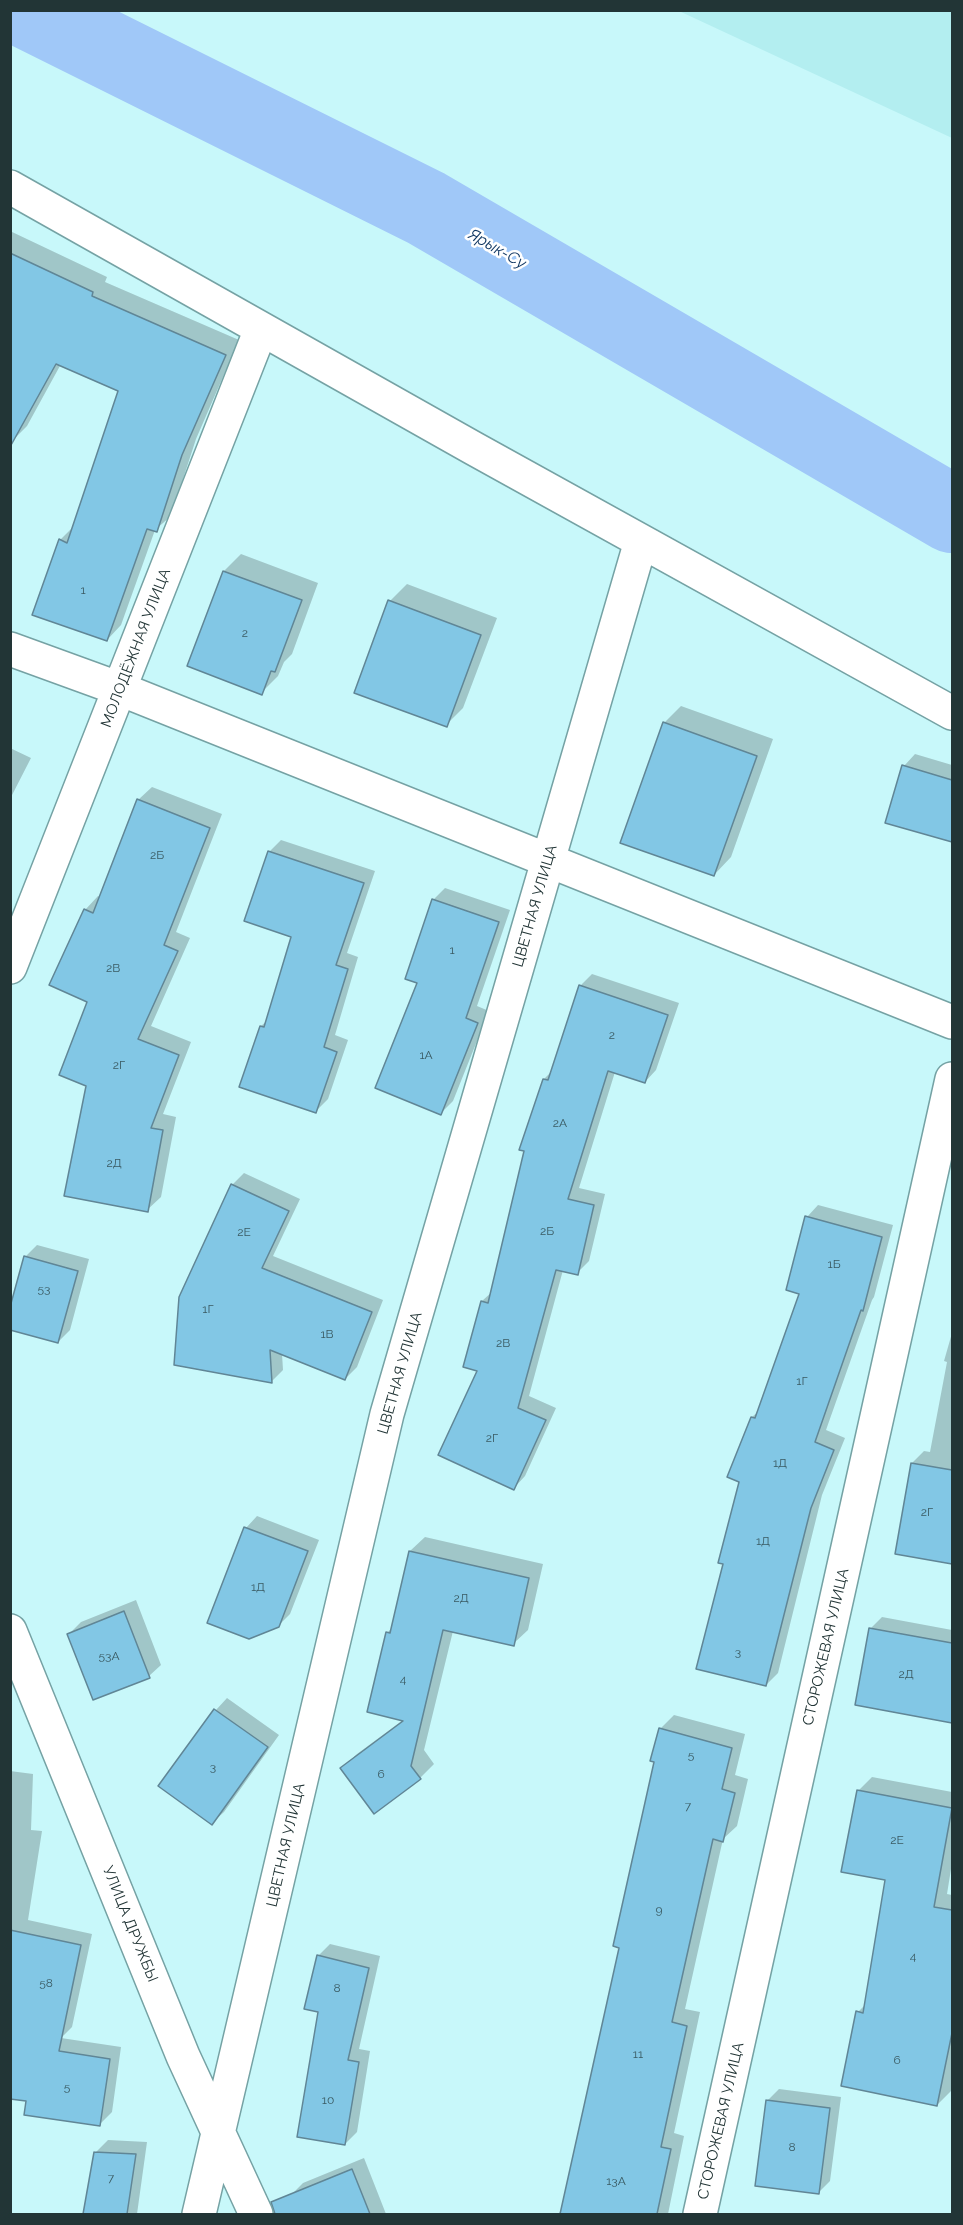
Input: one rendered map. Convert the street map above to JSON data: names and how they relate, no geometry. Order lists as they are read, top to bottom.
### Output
{
  "streets": {
    "street": [
      "МОЛОДЁЖНАЯ УЛИЦА",
      "ЦВЕТНАЯ УЛИЦА",
      "СТОРОЖЕВАЯ УЛИЦА",
      "УЛИЦА ДРУЖБЫ"
    ]
  },
  "crossings": [
    ["ЦВЕТНАЯ УЛИЦА", "УЛИЦА ДРУЖБЫ"]
  ],
  "water": ["Ярык-Су"],
  "house_numbers": [
    "1",
    "2",
    "2Б",
    "1",
    "2В",
    "2",
    "1А",
    "2Г",
    "2А",
    "2Д",
    "2Б",
    "2Е",
    "1Б",
    "53",
    "1Г",
    "1В",
    "2В",
    "1Г",
    "2Г",
    "1Д",
    "2Г",
    "1Д",
    "1Д",
    "2Д",
    "3",
    "53А",
    "2Д",
    "4",
    "5",
    "3",
    "6",
    "7",
    "2Е",
    "9",
    "4",
    "58",
    "8",
    "11",
    "6",
    "5",
    "10",
    "8",
    "7",
    "13А"
  ]
}
